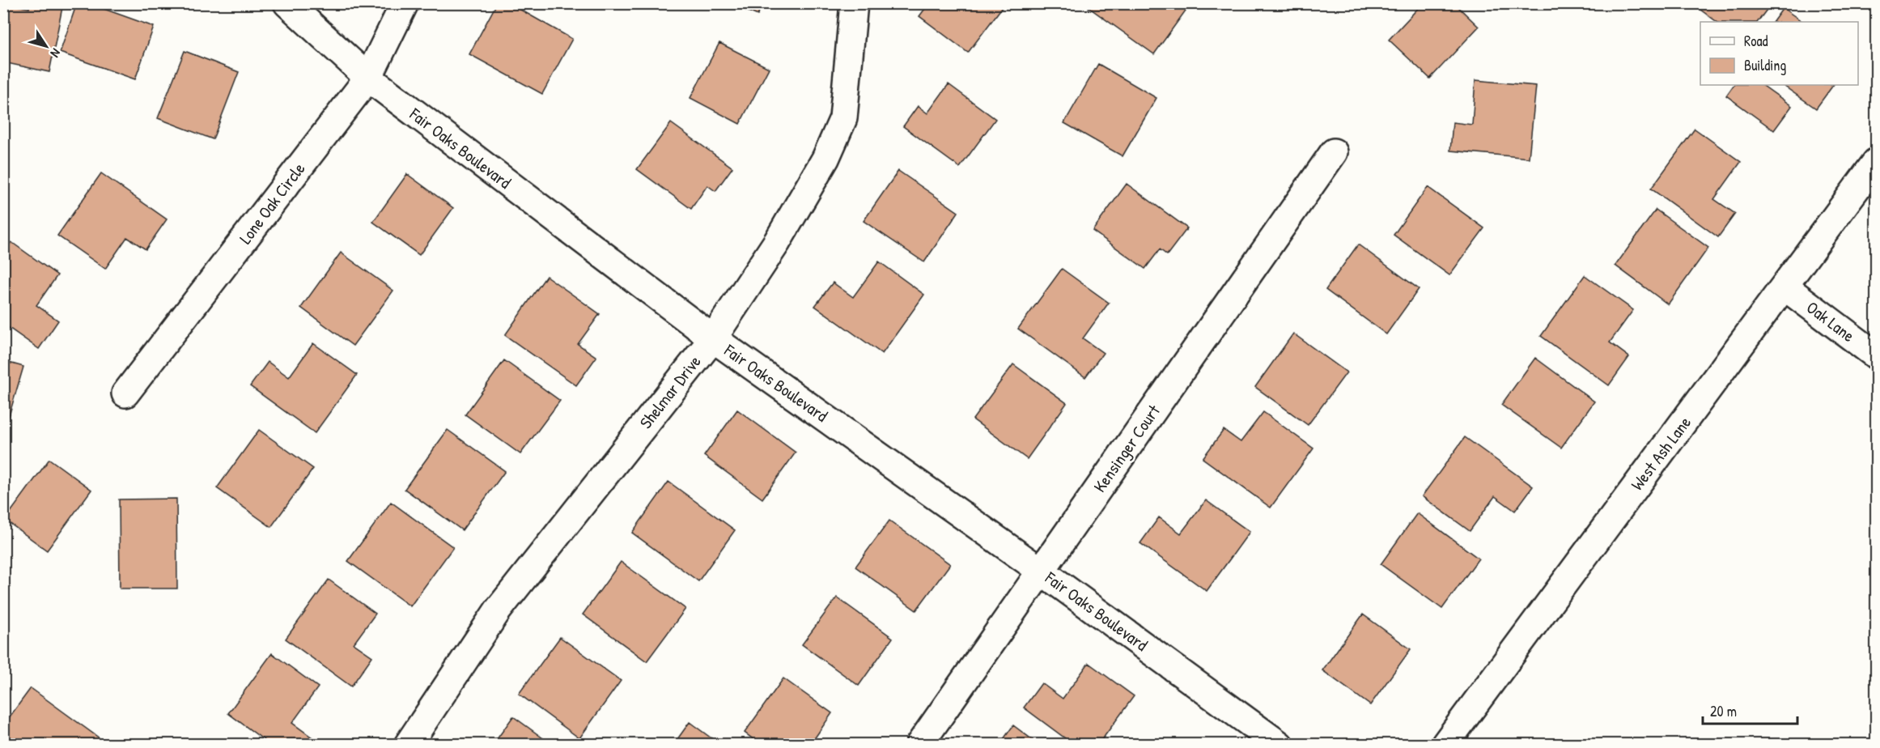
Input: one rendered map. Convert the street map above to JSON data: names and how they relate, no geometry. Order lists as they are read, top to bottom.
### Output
{
  "streets": {
    "street": [
      "Fair Oaks Boulevard",
      "Lone Oak Circle",
      "Oak Lane",
      "Shelmar Drive",
      "Kensinger Court",
      "West Ash Lane"
    ]
  },
  "crossings": [
    ["Fair Oaks Boulevard", "Lone Oak Circle"],
    ["Fair Oaks Boulevard", "Shelmar Drive"],
    ["Fair Oaks Boulevard", "Kensinger Court"],
    ["Oak Lane", "West Ash Lane"]
  ],
  "legend": ["Road", "Building"],
  "scale_bar": "20 m",
  "north": "bottom right"
}
